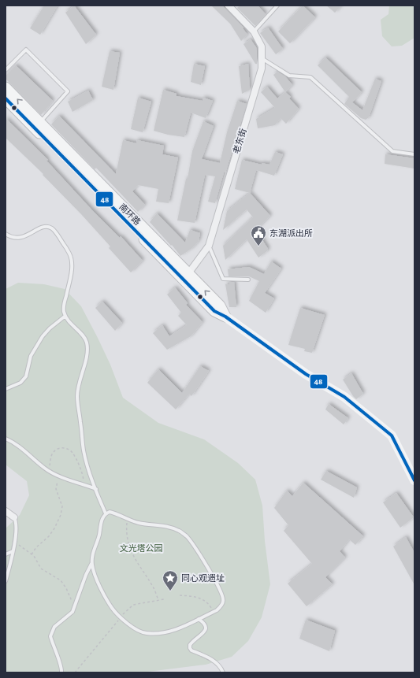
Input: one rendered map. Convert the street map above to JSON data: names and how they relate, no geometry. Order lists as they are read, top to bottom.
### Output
{
  "streets": {
    "main road": ["南环路"],
    "street": ["老东街"]
  },
  "crossings": [
    ["老东街", "南环路"]
  ],
  "parks": ["文光塔公园"],
  "places": {
    "public building": ["东湖派出所"],
    "place": ["同心观遗址"]
  },
  "lines": ["transit line 48"]
}
